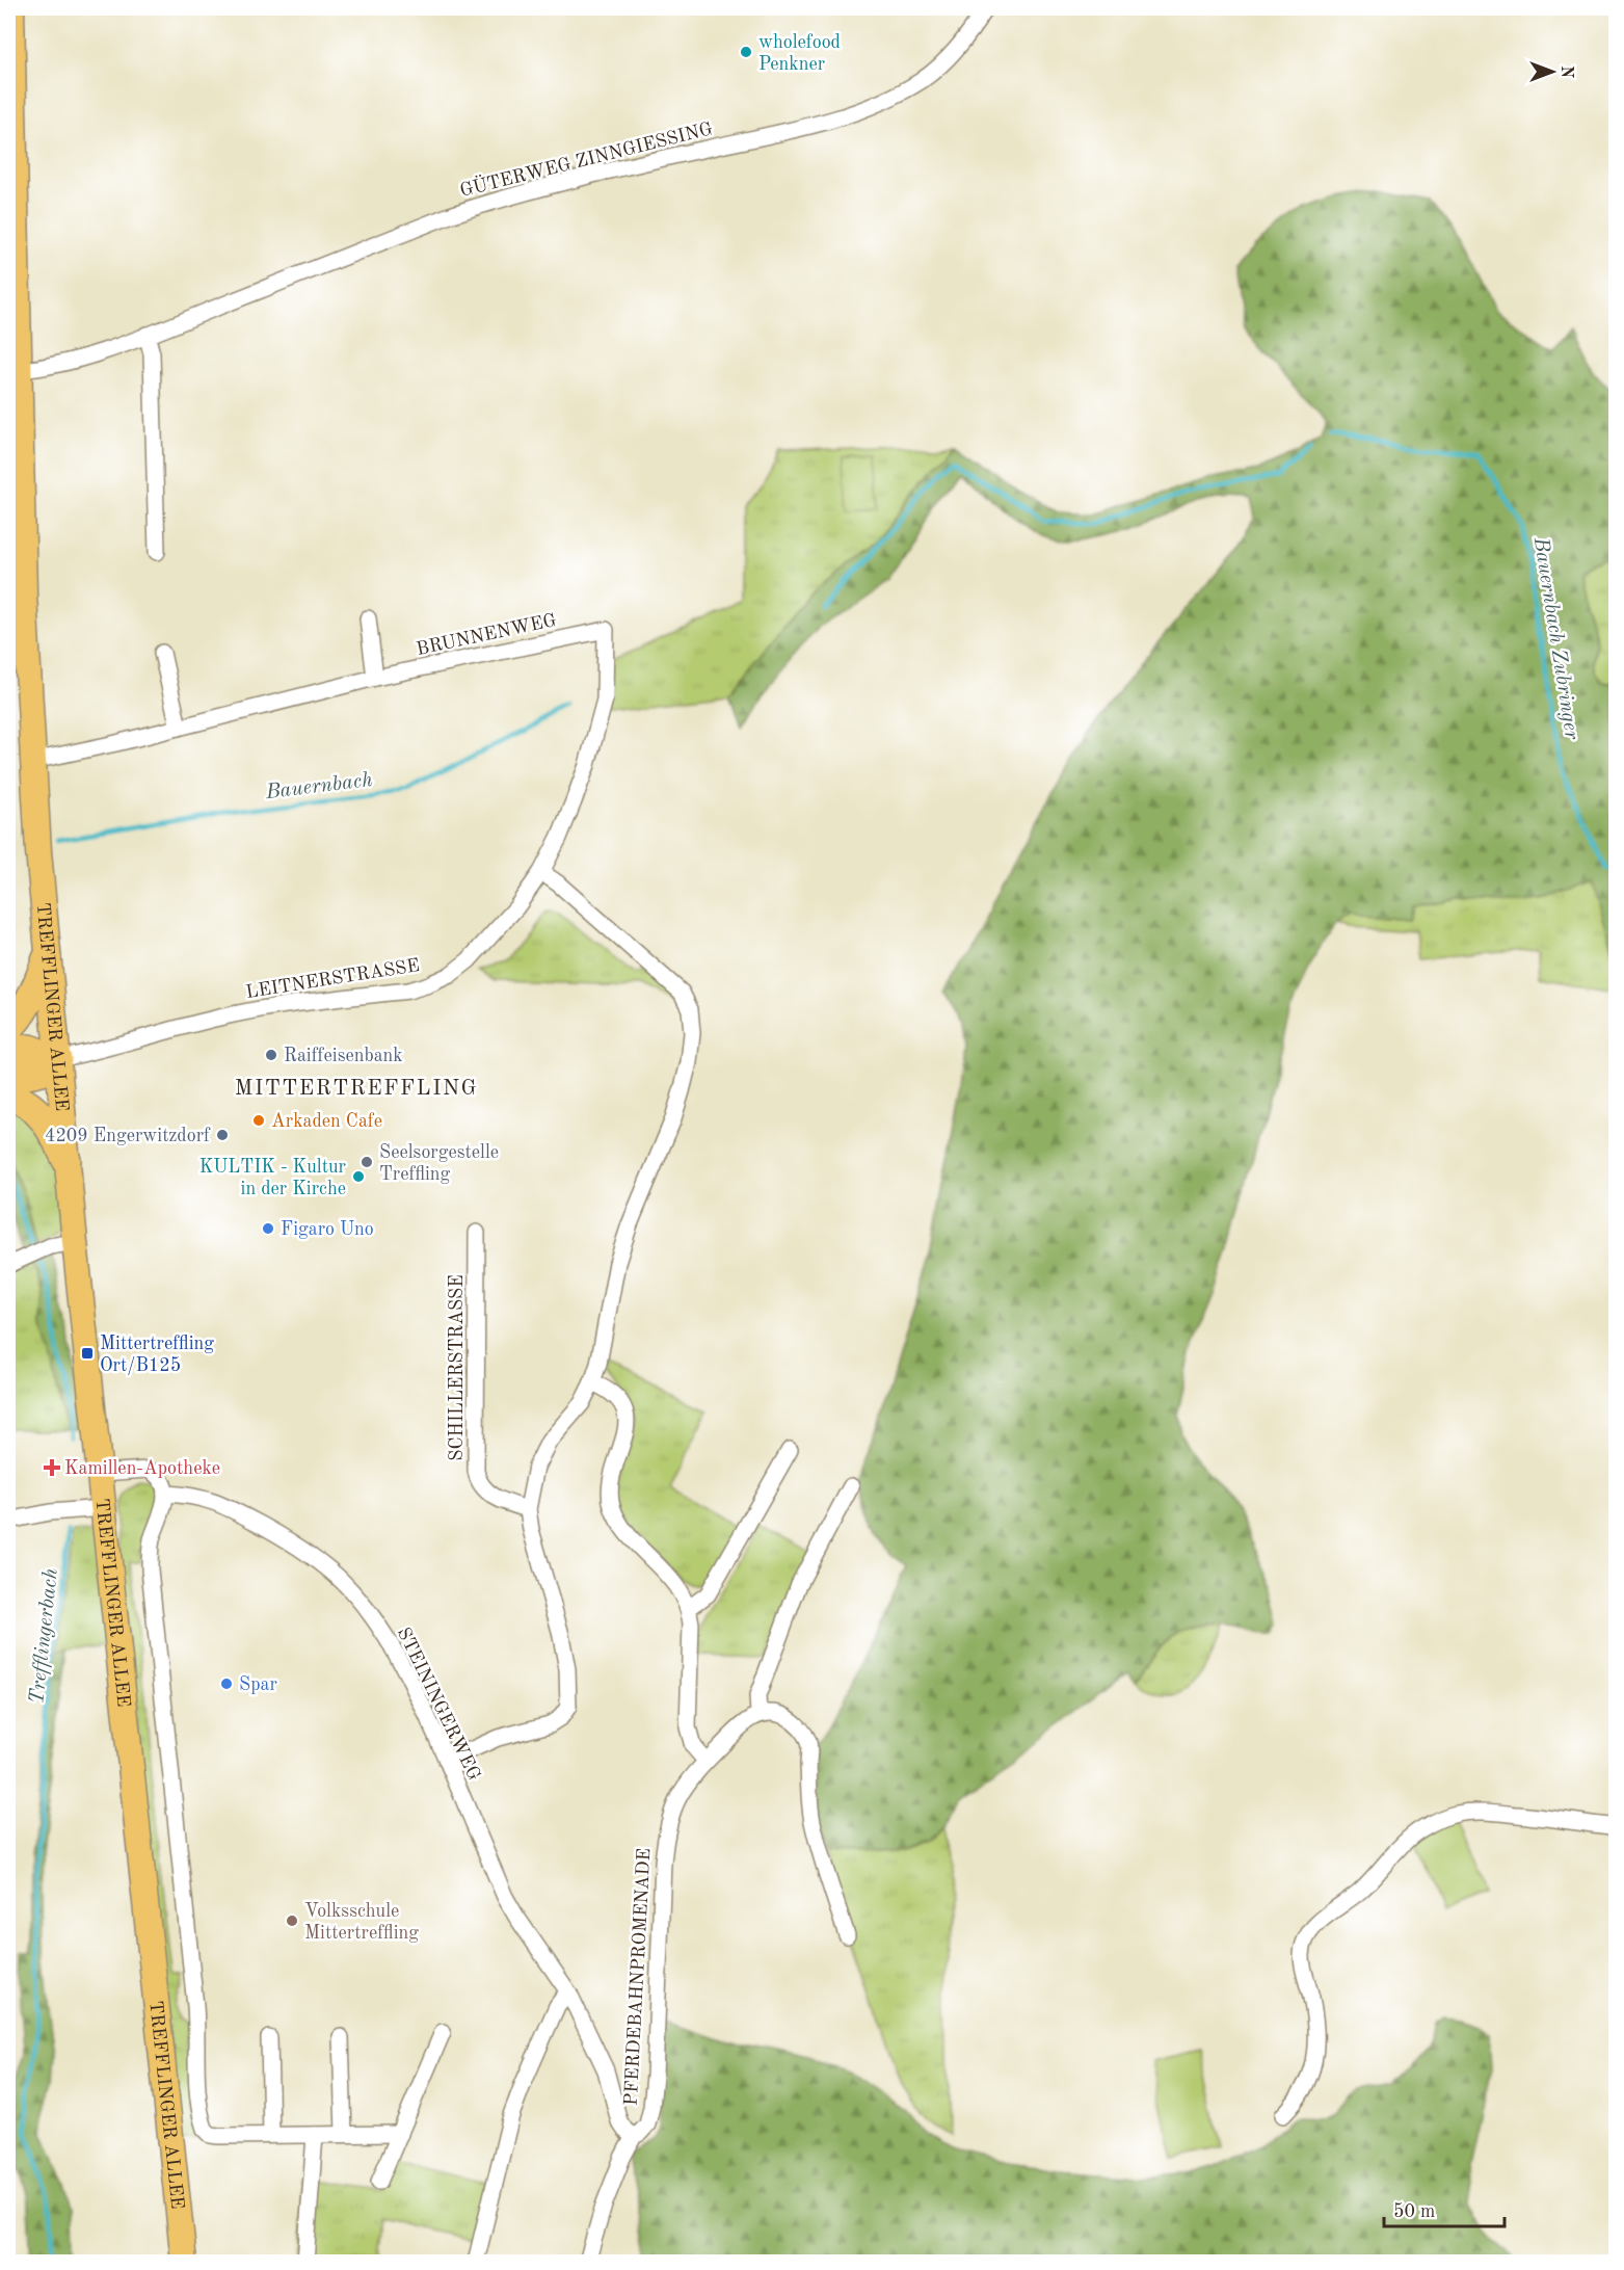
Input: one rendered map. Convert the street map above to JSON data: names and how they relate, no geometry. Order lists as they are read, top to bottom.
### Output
{
  "streets": {
    "main road": ["TREFFLINGER ALLEE"],
    "street": [
      "GÜTERWEG ZINNGIESSING",
      "BRUNNENWEG",
      "LEITNERSTRASSE",
      "SCHILLERSTRASSE",
      "STEININGERWEG",
      "PFERDEBAHNPROMENADE"
    ]
  },
  "crossings": [
    ["GÜTERWEG ZINNGIESSING", "TREFFLINGER ALLEE"],
    ["BRUNNENWEG", "LEITNERSTRASSE"],
    ["BRUNNENWEG", "TREFFLINGER ALLEE"],
    ["LEITNERSTRASSE", "TREFFLINGER ALLEE"],
    ["STEININGERWEG", "PFERDEBAHNPROMENADE"]
  ],
  "districts": ["MITTERTREFFLING"],
  "water": ["Bauernbach Zubringer", "Bauernbach", "Trefflingerbach"],
  "places": {
    "other": [
      "wholefood Penkner",
      "Raiffeisenbank",
      "Arkaden Cafe",
      "4209 Engerwitzdorf",
      "Seelsorgestelle Treffling",
      "KULTIK - Kultur in der Kirche",
      "Figaro Uno",
      "Spar",
      "Volksschule Mittertreffling"
    ],
    "transit": ["Mittertreffling Ort/B125"],
    "health": ["Kamillen-Apotheke"]
  },
  "scale_bar": "50 m",
  "north": "right"
}
